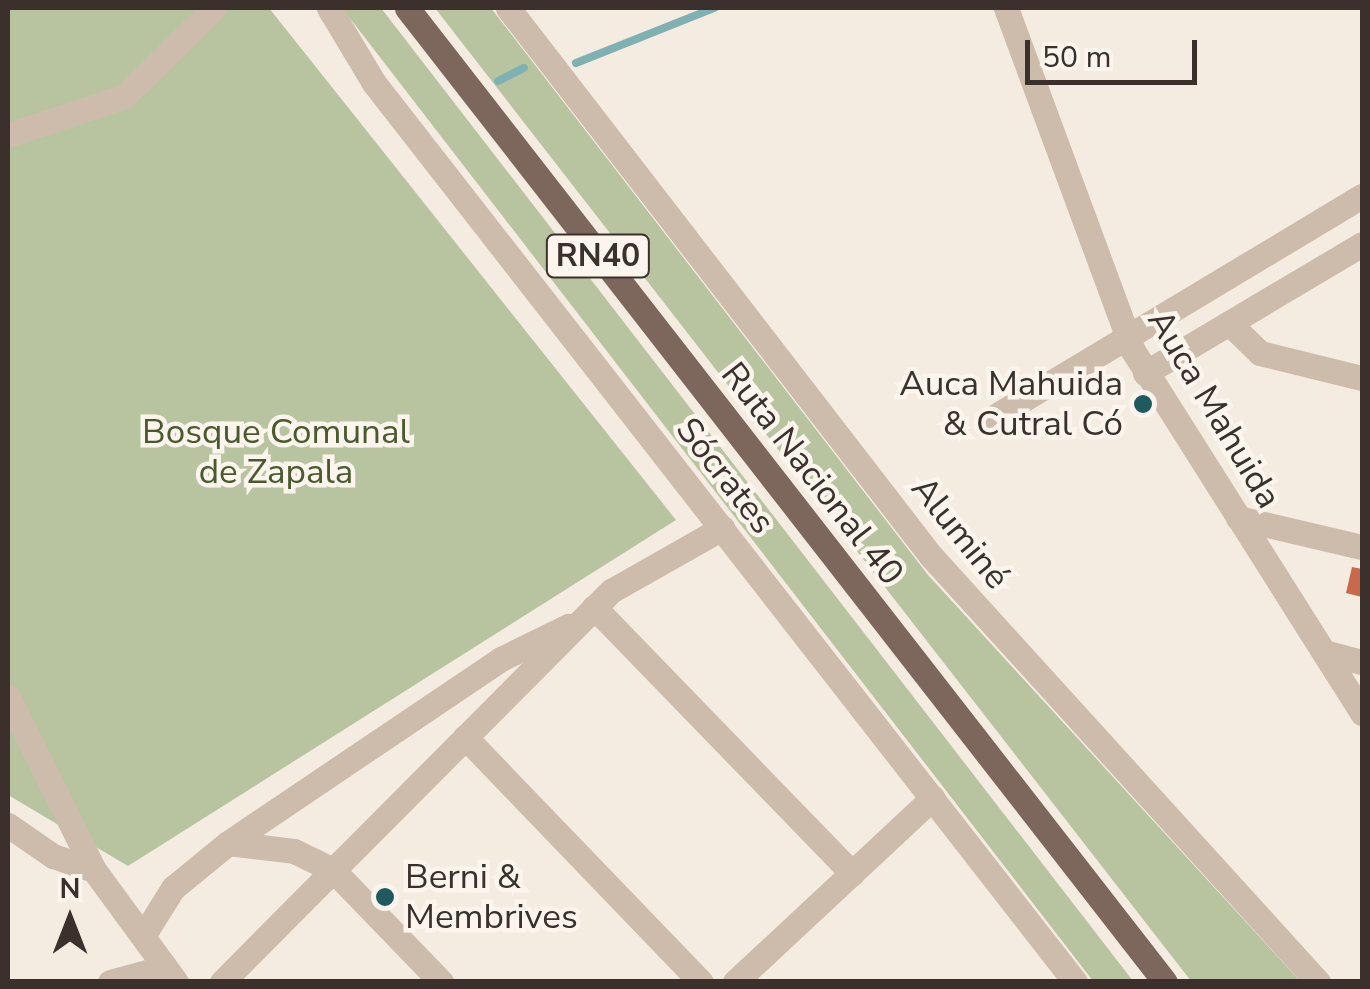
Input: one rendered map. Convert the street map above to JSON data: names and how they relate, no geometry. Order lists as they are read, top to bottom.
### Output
{
  "streets": {
    "main road": ["RN40", "Ruta Nacional 40"],
    "street": ["Auca Mahuida", "Sócrates", "Aluminé"]
  },
  "parks": ["Bosque Comunal de Zapala"],
  "places": ["Auca Mahuida & Cutral Có", "Berni & Membrives"],
  "scale_bar": "50 m",
  "north": "top"
}
